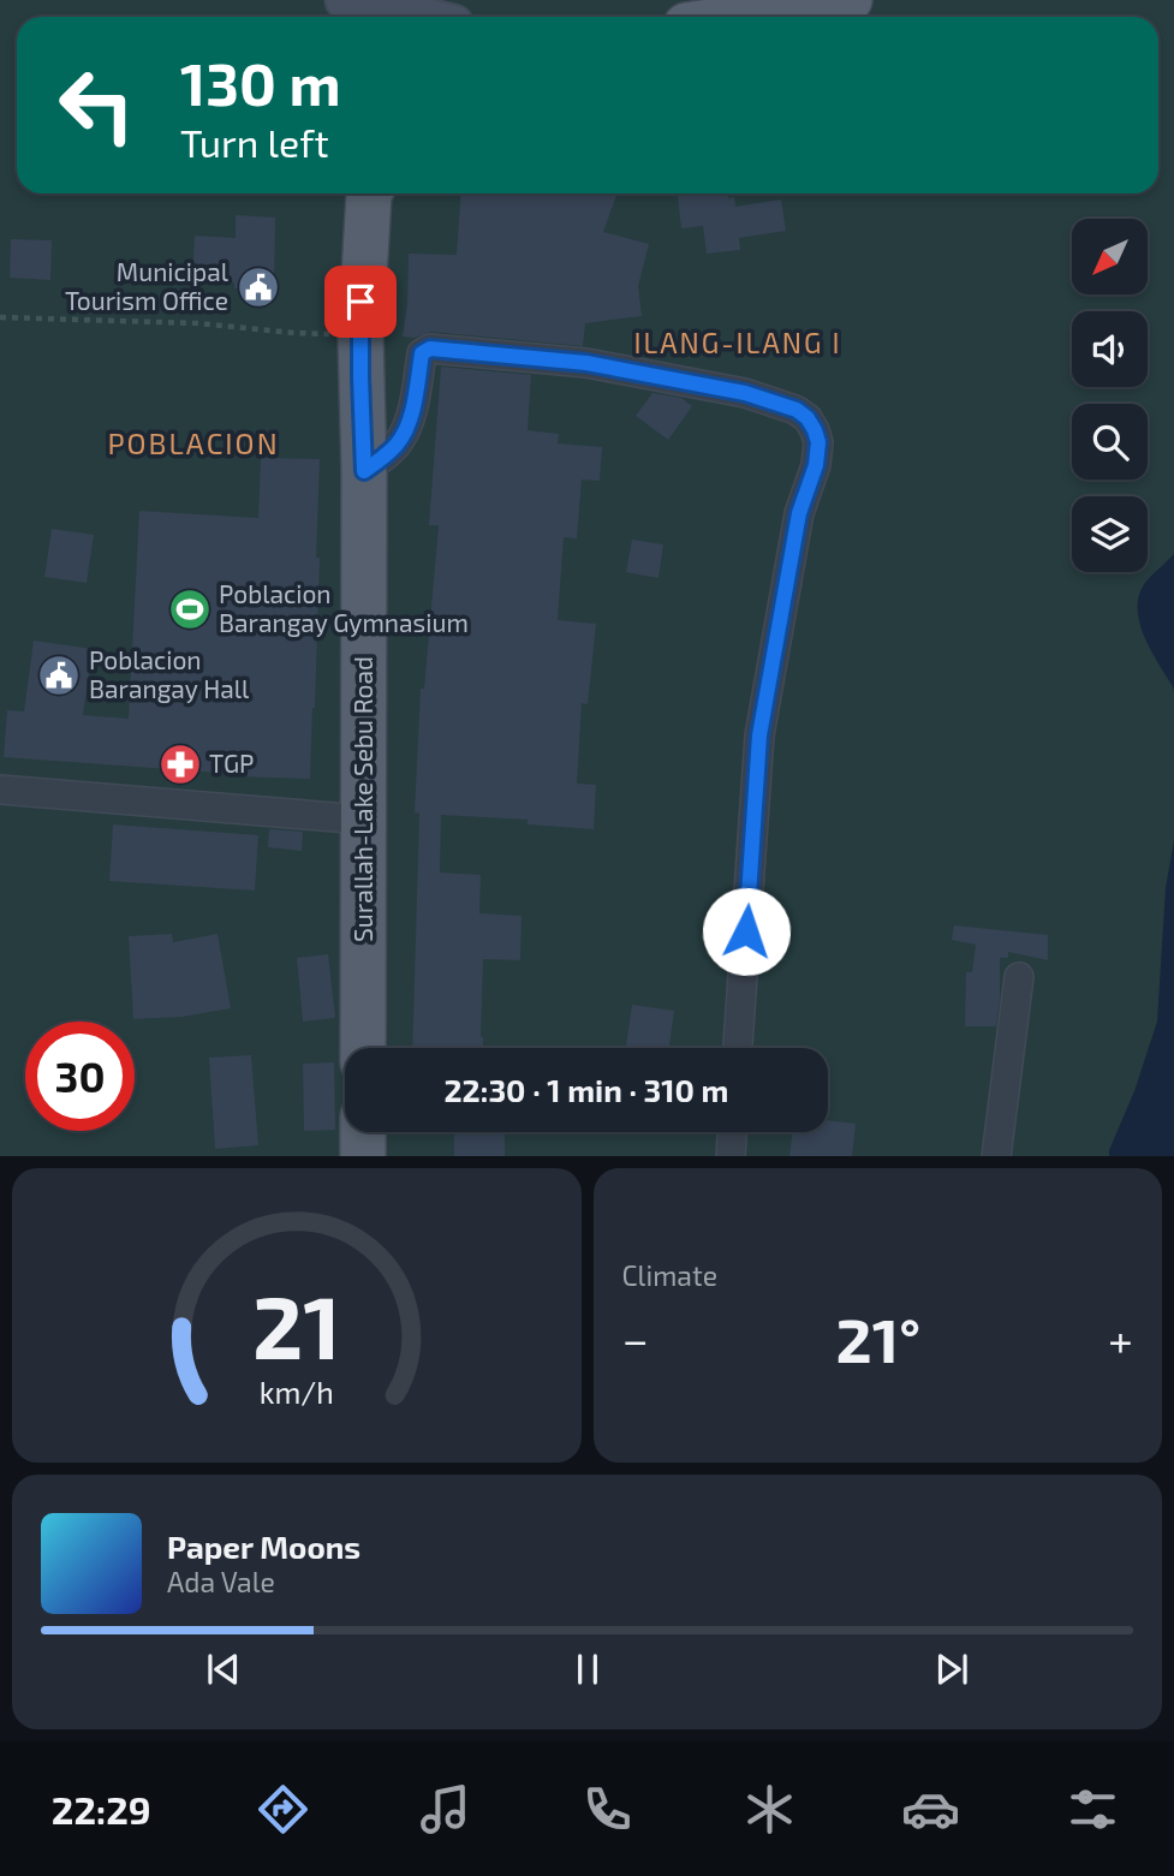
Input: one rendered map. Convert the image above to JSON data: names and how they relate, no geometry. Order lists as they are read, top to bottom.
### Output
{
  "streets": {
    "main road": ["Surallah-Lake Sebu Road"]
  },
  "districts": ["ILANG-ILANG I", "POBLACION"],
  "places": {
    "public building": ["Municipal Tourism Office", "Poblacion Barangay Hall"],
    "sports": ["Poblacion Barangay Gymnasium"],
    "pharmacy": ["TGP"]
  },
  "north": "bottom left",
  "page": {
    "turn": ["130 m", "Turn left"],
    "limit": "30",
    "trip": "22:30 · 1 min · 310 m",
    "tile": "Climate",
    "heat": ["−", "21°", "+"],
    "song": ["Paper Moons", "Ada Vale"],
    "tabs": "22:29",
    "gauge": ["21", "km/h"]
  }
}
